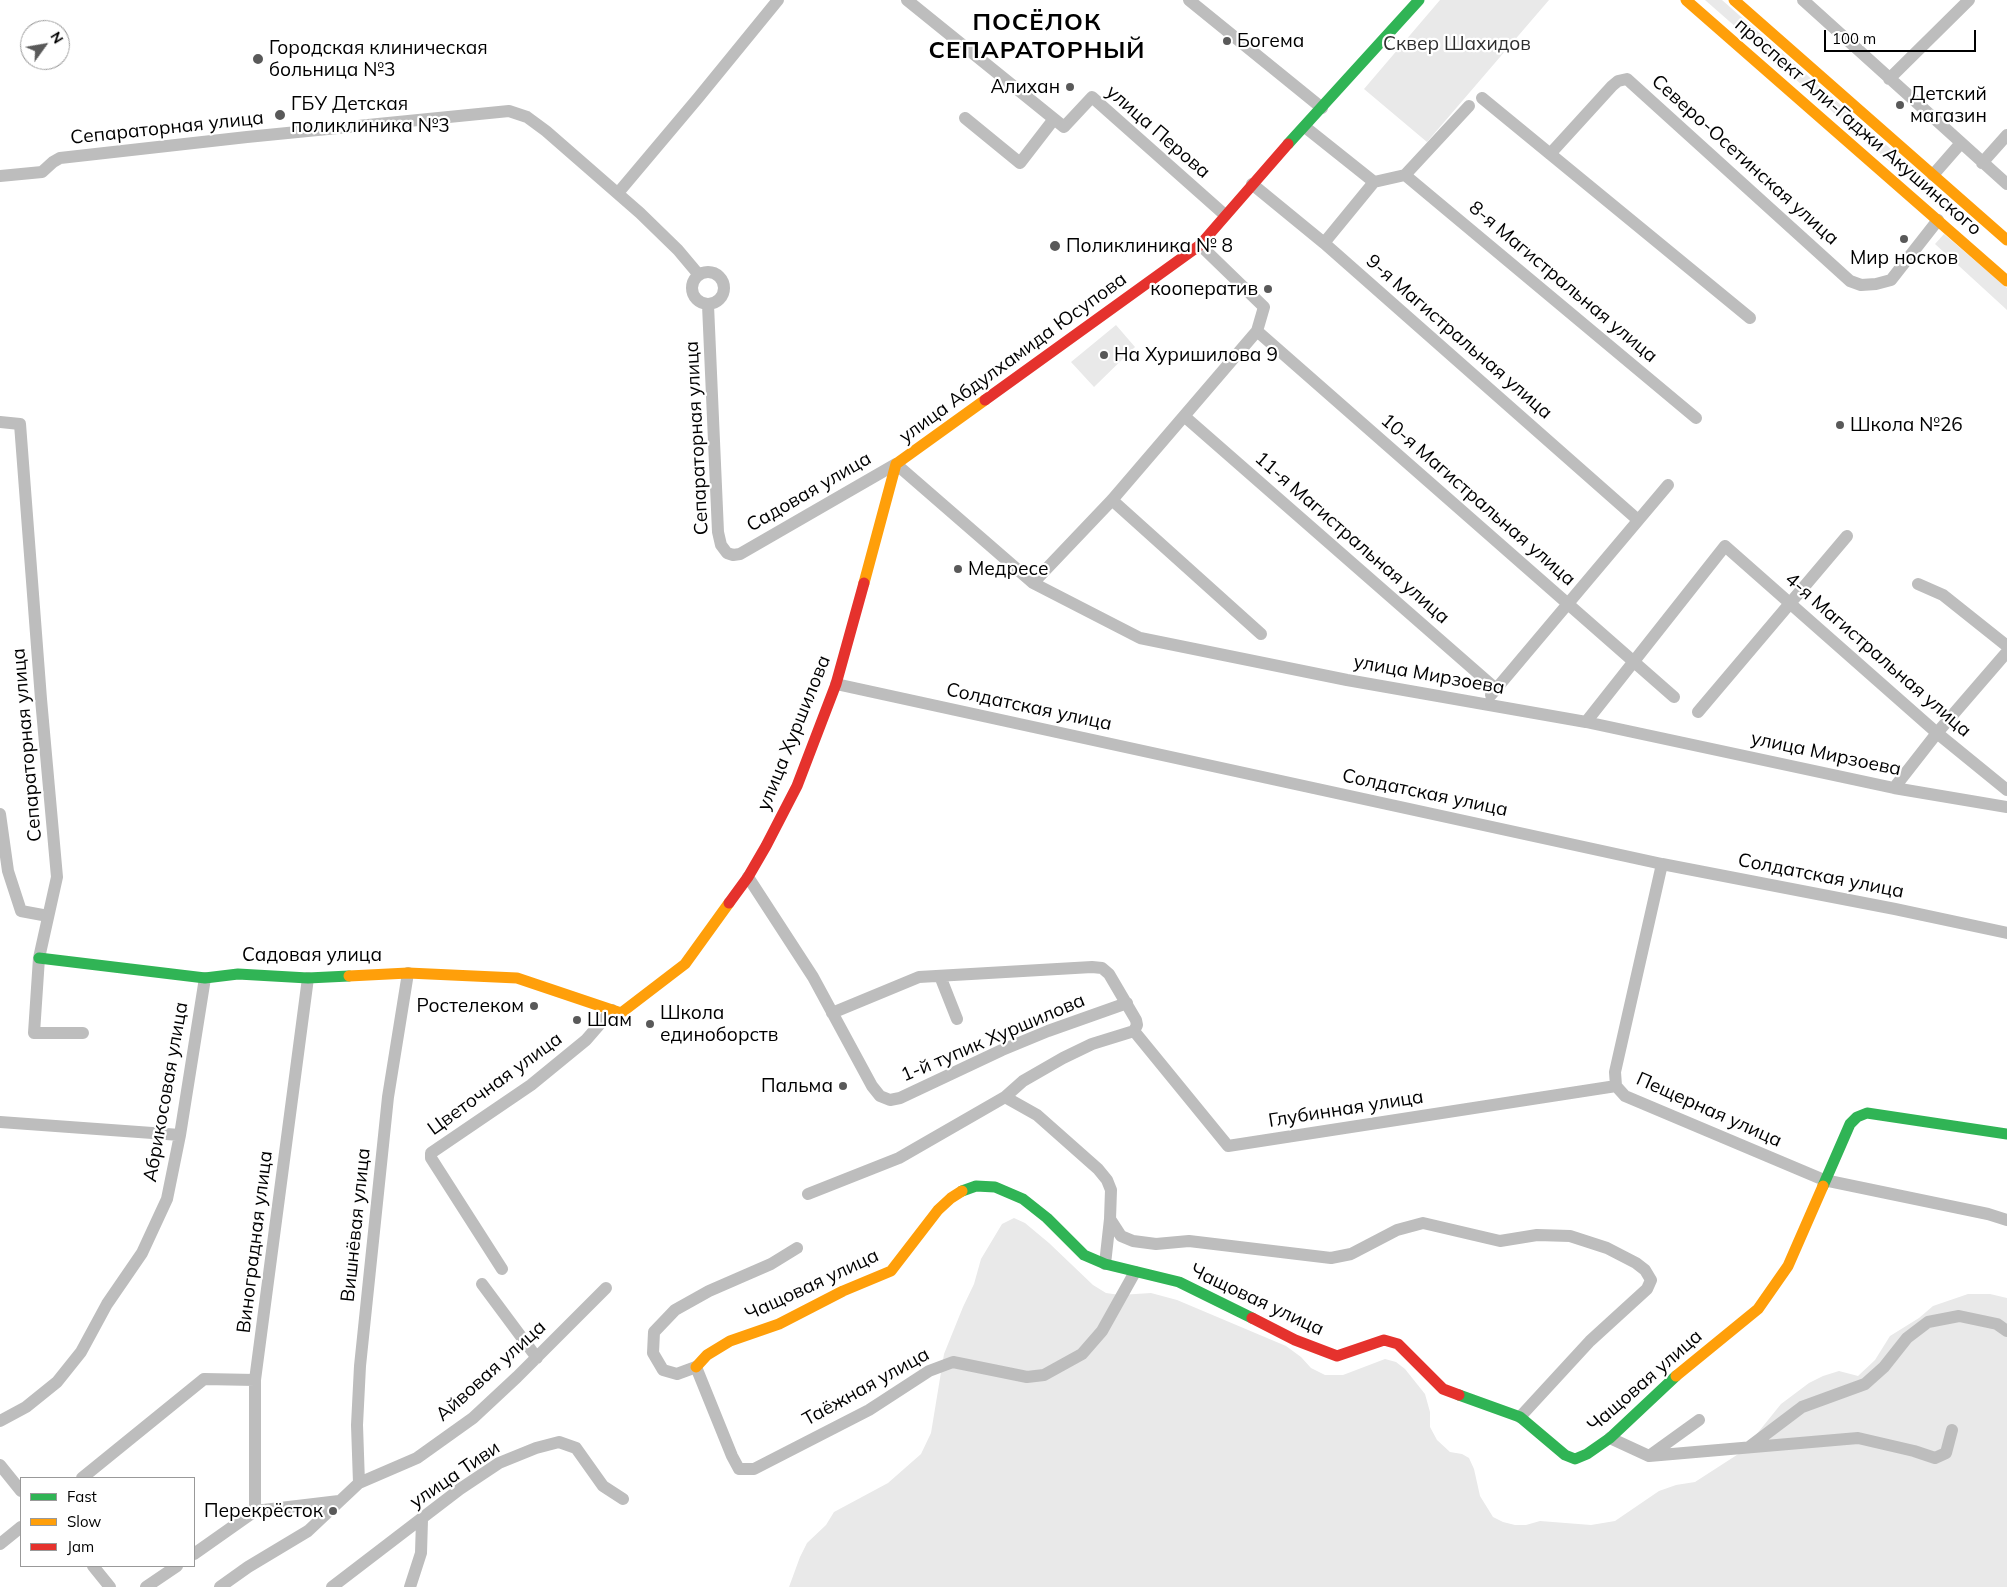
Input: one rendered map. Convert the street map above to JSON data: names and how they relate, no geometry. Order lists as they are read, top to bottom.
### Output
{
  "streets": {
    "street": [
      "проспект Али-Гаджи Акушинского",
      "Сепараторная улица",
      "улица Перова",
      "Северо-Осетинская улица",
      "8-я Магистральная улица",
      "9-я Магистральная улица",
      "улица Абдулхамида Юсупова",
      "Садовая улица",
      "10-я Магистральная улица",
      "11-я Магистральная улица",
      "4-я Магистральная улица",
      "улица Мирзоева",
      "Солдатская улица",
      "улица Хуршилова",
      "1-й тупик Хуршилова",
      "Цветочная улица",
      "Абрикосовая улица",
      "Глубинная улица",
      "Пещерная улица",
      "Вишнёвая улица",
      "Виноградная улица",
      "Чащовая улица",
      "Айвовая улица",
      "Таёжная улица",
      "улица Тиви"
    ]
  },
  "crossings": [
    ["проспект Али-Гаджи Акушинского", "Северо-Осетинская улица"],
    ["Сепараторная улица", "Садовая улица"],
    ["улица Перова", "улица Абдулхамида Юсупова"],
    ["9-я Магистральная улица", "улица Абдулхамида Юсупова"],
    ["улица Абдулхамида Юсупова", "Садовая улица"],
    ["улица Абдулхамида Юсупова", "улица Мирзоева"],
    ["улица Абдулхамида Юсупова", "улица Хуршилова"],
    ["Садовая улица", "улица Мирзоева"],
    ["Садовая улица", "улица Хуршилова"],
    ["Садовая улица", "Цветочная улица"],
    ["Садовая улица", "Абрикосовая улица"],
    ["Садовая улица", "Вишнёвая улица"],
    ["Садовая улица", "Виноградная улица"],
    ["10-я Магистральная улица", "4-я Магистральная улица"],
    ["улица Мирзоева", "улица Хуршилова"],
    ["Солдатская улица", "улица Хуршилова"],
    ["Солдатская улица", "Пещерная улица"],
    ["улица Хуршилова", "1-й тупик Хуршилова"],
    ["улица Хуршилова", "Цветочная улица"],
    ["1-й тупик Хуршилова", "Глубинная улица"],
    ["Глубинная улица", "Пещерная улица"],
    ["Пещерная улица", "Чащовая улица"],
    ["Вишнёвая улица", "Айвовая улица"],
    ["Чащовая улица", "Таёжная улица"]
  ],
  "districts": ["ПОСЁЛОК СЕПАРАТОРНЫЙ"],
  "parks": ["Сквер Шахидов"],
  "places": [
    "Богема",
    "Городская клиническая больница №3",
    "Алихан",
    "Детский магазин",
    "ГБУ Детская поликлиника №3",
    "Мир носков",
    "Поликлиника № 8",
    "кооператив",
    "На Хуришилова 9",
    "Школа №26",
    "Медресе",
    "Ростелеком",
    "Шам",
    "Школа единоборств",
    "Пальма",
    "Перекрёсток"
  ],
  "legend": ["Fast", "Slow", "Jam"],
  "scale_bar": "100 m",
  "north": "top right"
}
